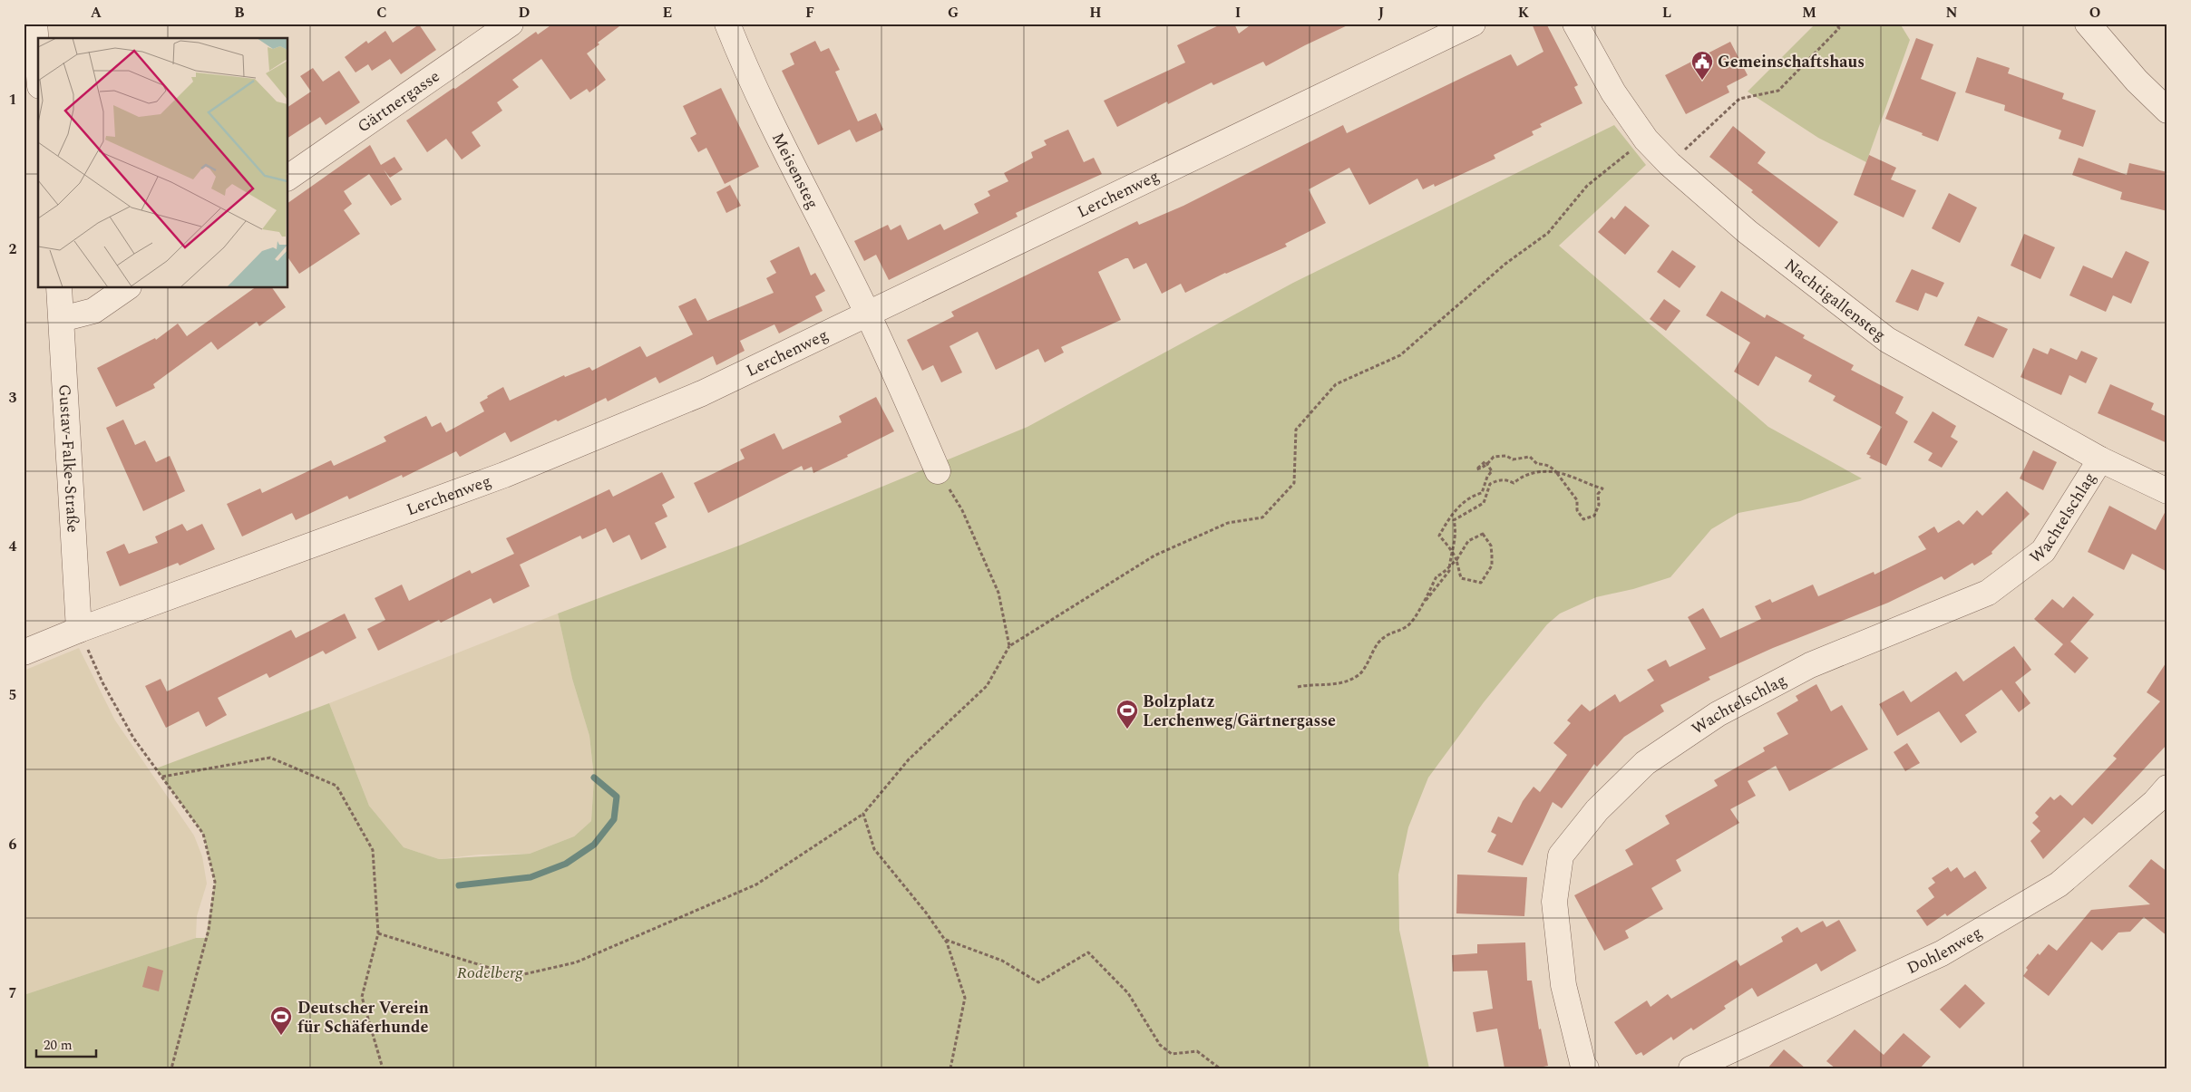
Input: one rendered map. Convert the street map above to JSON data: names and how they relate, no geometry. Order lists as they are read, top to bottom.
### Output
{
  "streets": {
    "street": [
      "Gärtnergasse",
      "Meisensteg",
      "Lerchenweg",
      "Nachtigallensteg",
      "Gustav-Falke-Straße",
      "Wachtelschlag",
      "Dohlenweg"
    ]
  },
  "crossings": [
    ["Meisensteg", "Lerchenweg"],
    ["Lerchenweg", "Gustav-Falke-Straße"],
    ["Nachtigallensteg", "Wachtelschlag"]
  ],
  "parks": ["Rodelberg"],
  "places": {
    "public building": ["Gemeinschaftshaus"],
    "sports": ["Bolzplatz Lerchenweg/Gärtnergasse", "Deutscher Verein für Schäferhunde"]
  },
  "scale_bar": "20 m",
  "grid": {
    "columns": [
      "A",
      "B",
      "C",
      "D",
      "E",
      "F",
      "G",
      "H",
      "I",
      "J",
      "K",
      "L",
      "M",
      "N",
      "O"
    ],
    "rows": [
      "1",
      "2",
      "3",
      "4",
      "5",
      "6",
      "7"
    ]
  }
}
